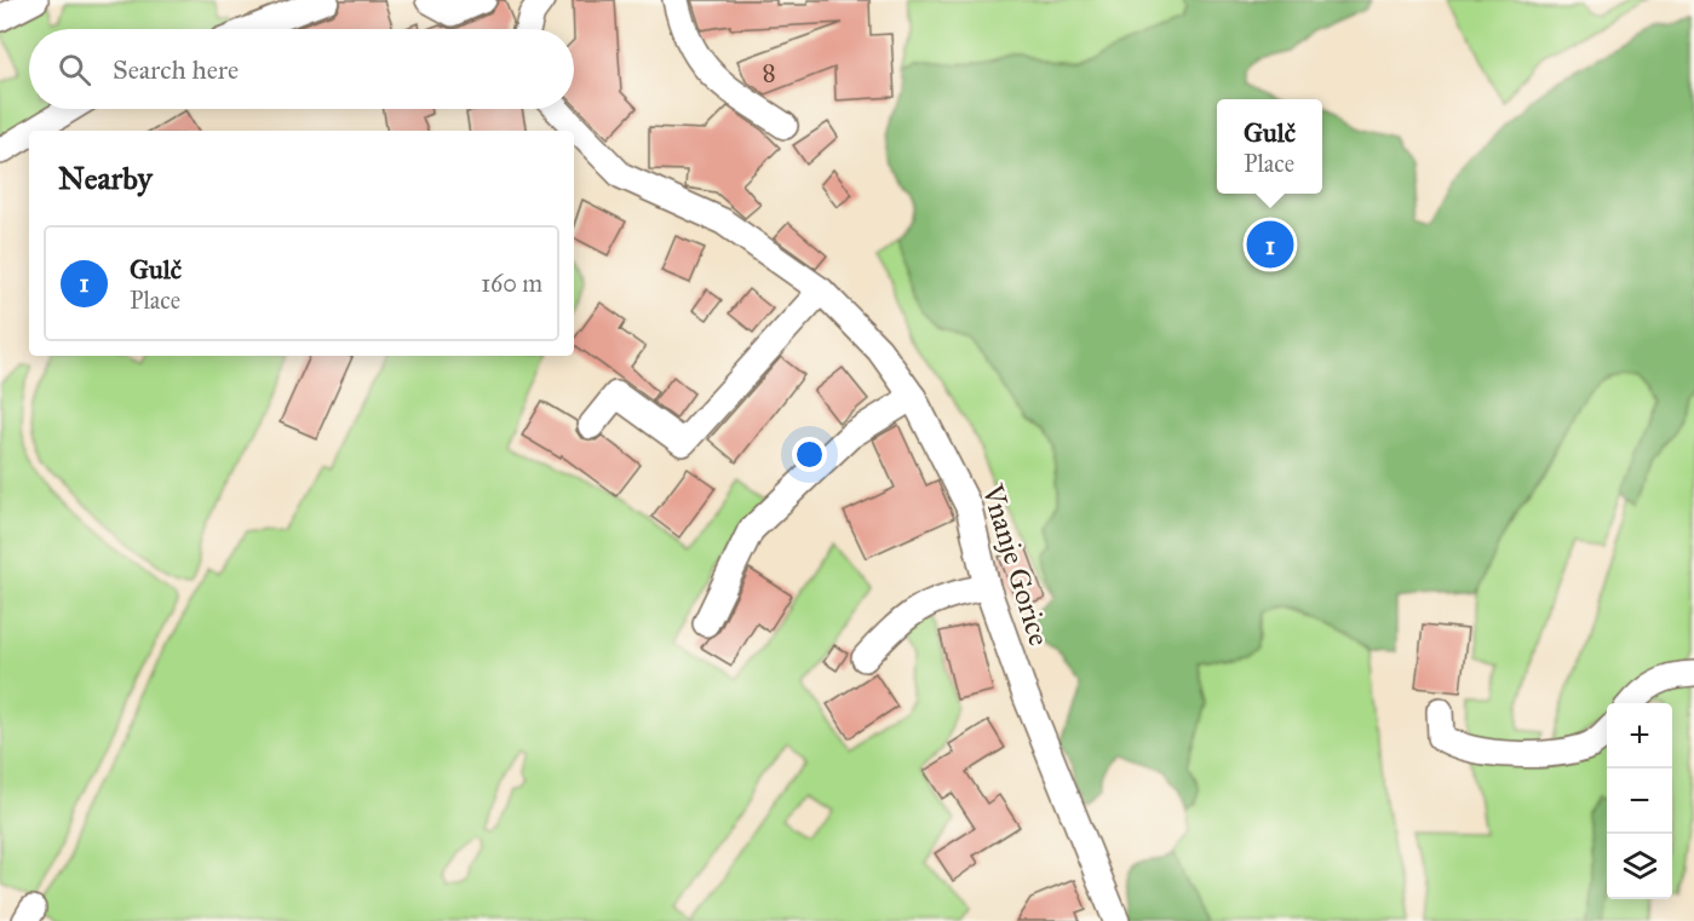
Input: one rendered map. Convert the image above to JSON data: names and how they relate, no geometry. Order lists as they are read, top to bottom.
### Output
{
  "streets": {
    "street": ["Vnanje Gorice"]
  },
  "house_numbers": ["8"],
  "page": {
    "search": "Search here",
    "popup": ["Gulč", "Place"],
    "heading": "Nearby",
    "pins": "1",
    "list": [
      {
        "mark": "1",
        "name": "Gulč",
        "note": "Place",
        "value": "160 m"
      }
    ],
    "map_buttons": ["+", "−"]
  }
}
